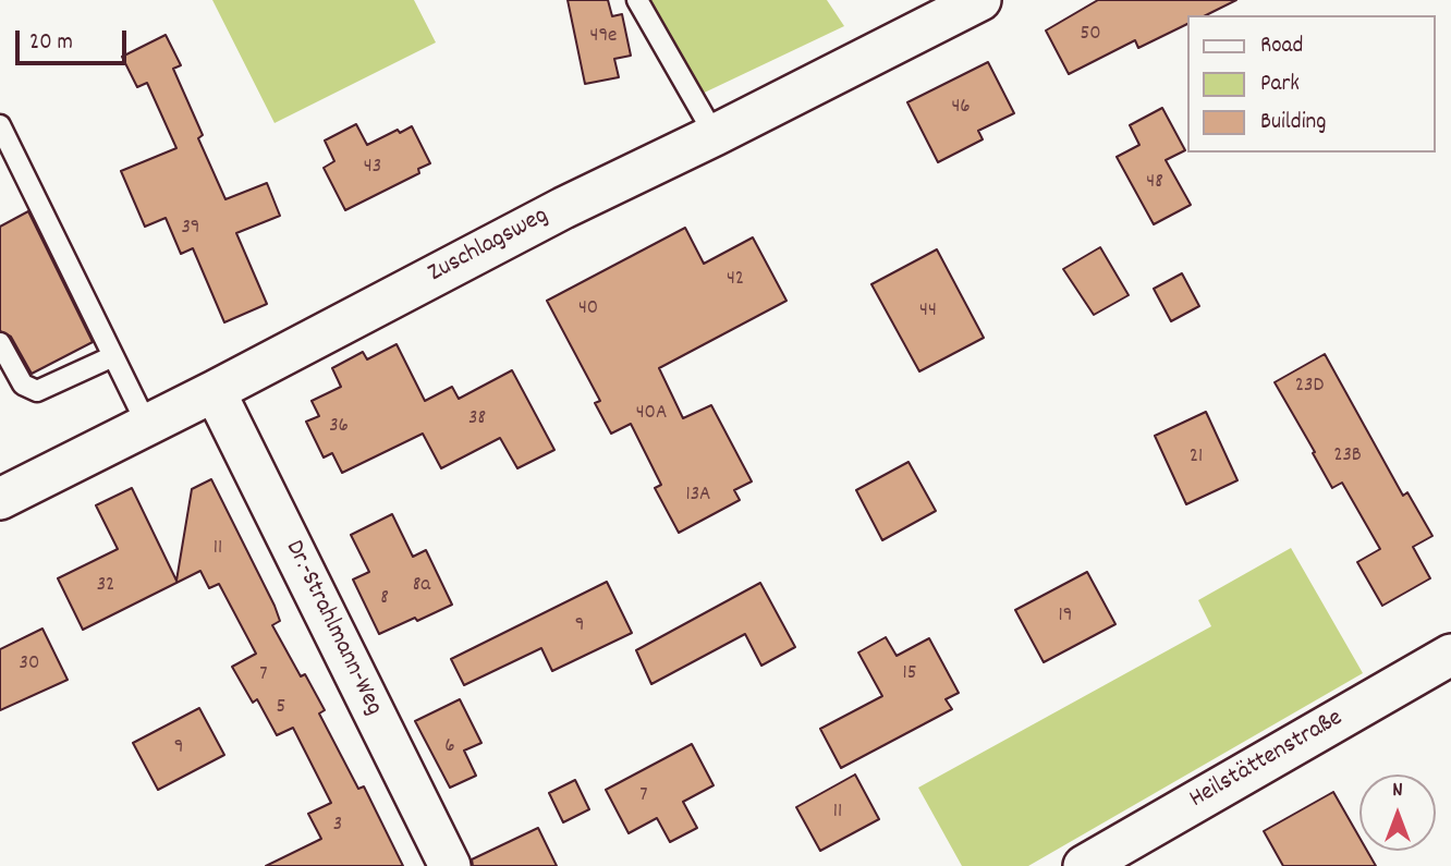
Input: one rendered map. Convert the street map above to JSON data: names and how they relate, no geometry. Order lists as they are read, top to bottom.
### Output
{
  "streets": {
    "street": ["Zuschlagsweg", "Dr.-Strahlmann-Weg", "Heilstättenstraße"]
  },
  "crossings": [
    ["Zuschlagsweg", "Dr.-Strahlmann-Weg"]
  ],
  "house_numbers": [
    "50",
    "49e",
    "46",
    "43",
    "48",
    "39",
    "42",
    "40",
    "44",
    "23D",
    "40A",
    "38",
    "36",
    "23B",
    "21",
    "13A",
    "11",
    "32",
    "8a",
    "8",
    "19",
    "9",
    "30",
    "15",
    "7",
    "5",
    "6",
    "9",
    "7",
    "11",
    "3"
  ],
  "legend": ["Road", "Park", "Building"],
  "scale_bar": "20 m",
  "north": "top"
}
